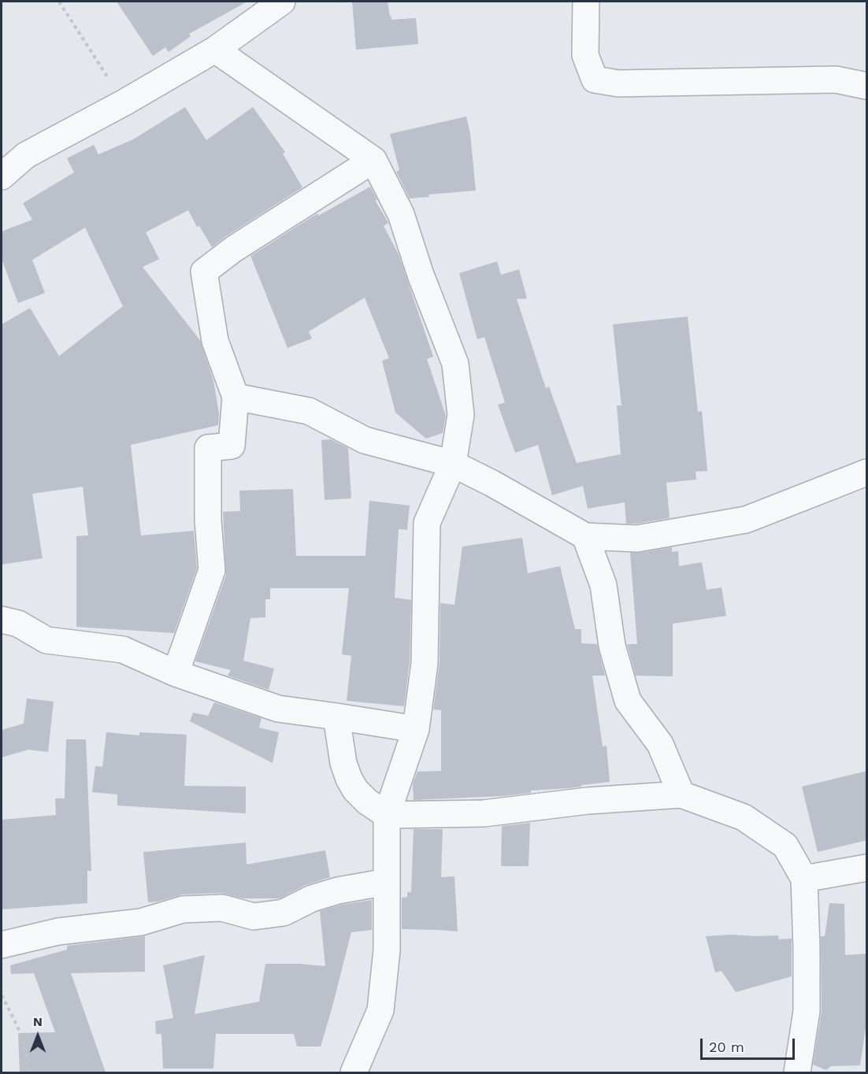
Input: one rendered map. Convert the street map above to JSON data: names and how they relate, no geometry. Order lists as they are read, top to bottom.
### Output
{
  "scale_bar": "20 m",
  "north": "top"
}
